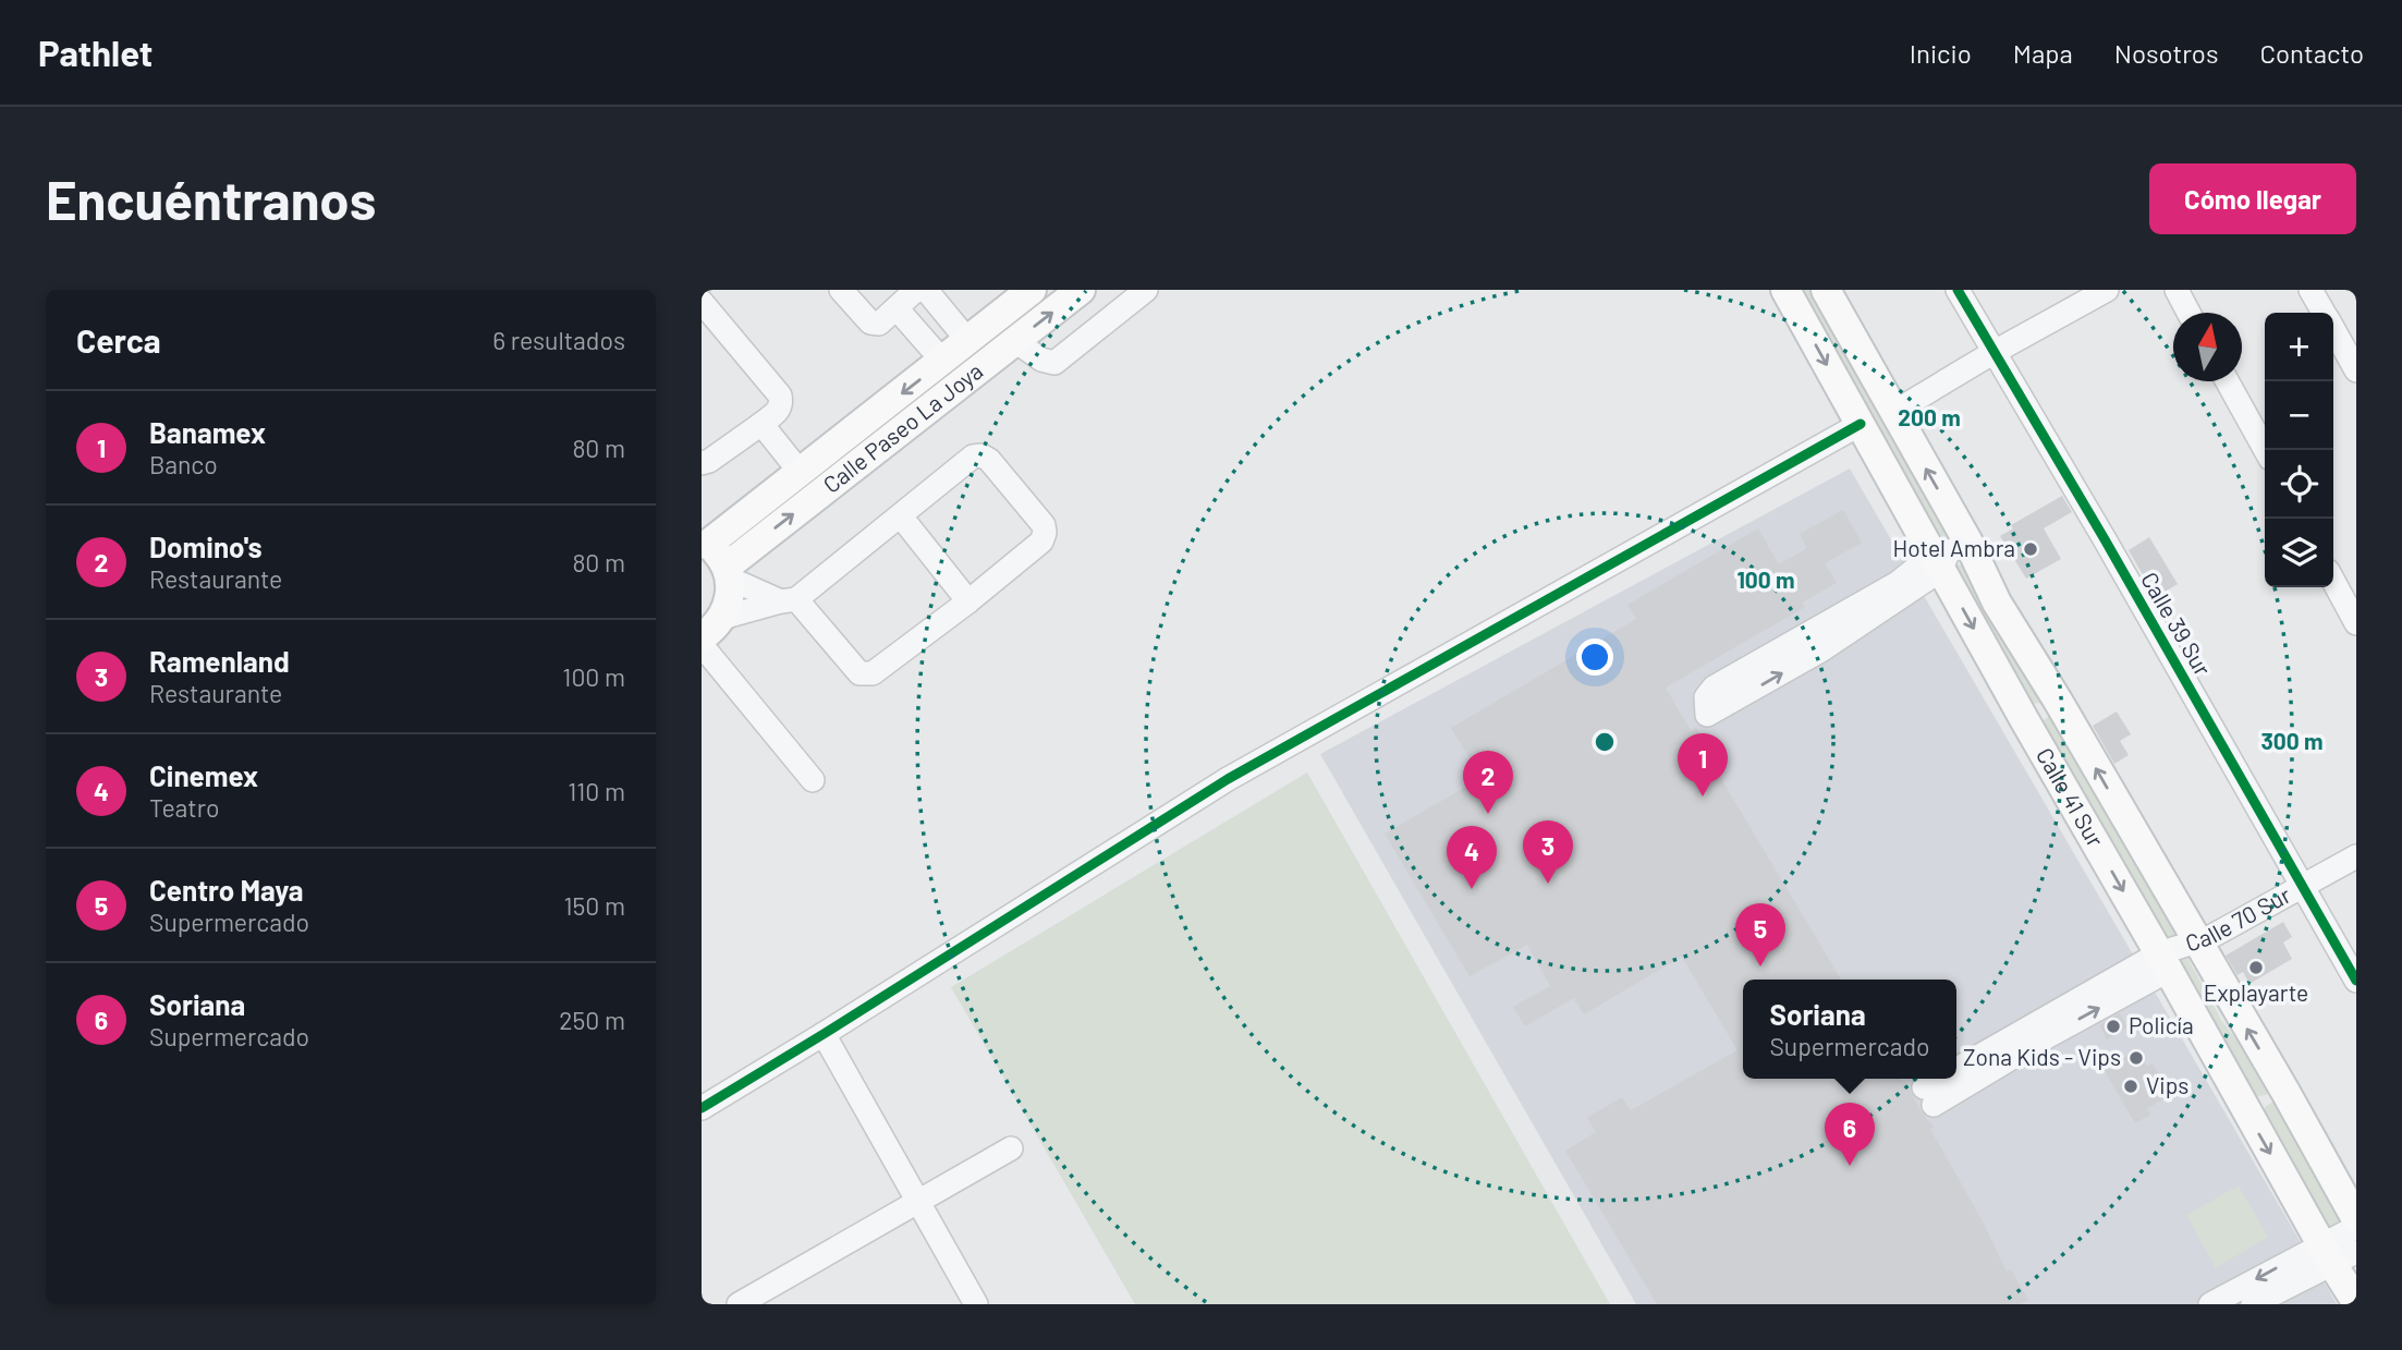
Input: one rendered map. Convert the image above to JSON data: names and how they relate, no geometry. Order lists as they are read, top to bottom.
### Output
{
  "streets": {
    "main road": ["Calle Paseo La Joya", "Calle 41 Sur"],
    "street": ["Calle 39 Sur", "Calle 70 Sur"]
  },
  "crossings": [
    ["Calle 39 Sur", "Calle 70 Sur"],
    ["Calle 41 Sur", "Calle 70 Sur"]
  ],
  "places": [
    "Hotel Ambra",
    "Explayarte",
    "Policía",
    "Zona Kids - Vips",
    "Vips"
  ],
  "north": "top",
  "page": {
    "header": "Pathlet",
    "nav": [
      "Inicio",
      "Mapa",
      "Nosotros",
      "Contacto"
    ],
    "buttons": "Cómo llegar",
    "title": "Encuéntranos",
    "heading": ["Cerca", "6 resultados"],
    "map_buttons": ["+", "−"],
    "list": [
      {
        "mark": "1",
        "name": "Banamex",
        "note": "Banco",
        "value": "80 m"
      },
      {
        "mark": "2",
        "name": "Domino's",
        "note": "Restaurante",
        "value": "80 m"
      },
      {
        "mark": "3",
        "name": "Ramenland",
        "note": "Restaurante",
        "value": "100 m"
      },
      {
        "mark": "4",
        "name": "Cinemex",
        "note": "Teatro",
        "value": "110 m"
      },
      {
        "mark": "5",
        "name": "Centro Maya",
        "note": "Supermercado",
        "value": "150 m"
      },
      {
        "mark": "6",
        "name": "Soriana",
        "note": "Supermercado",
        "value": "250 m"
      }
    ],
    "pins": [
      "1",
      "2",
      "3",
      "4",
      "5",
      "6"
    ],
    "popup": ["Soriana", "Supermercado"]
  },
  "rings": ["200 m", "100 m", "300 m"]
}
